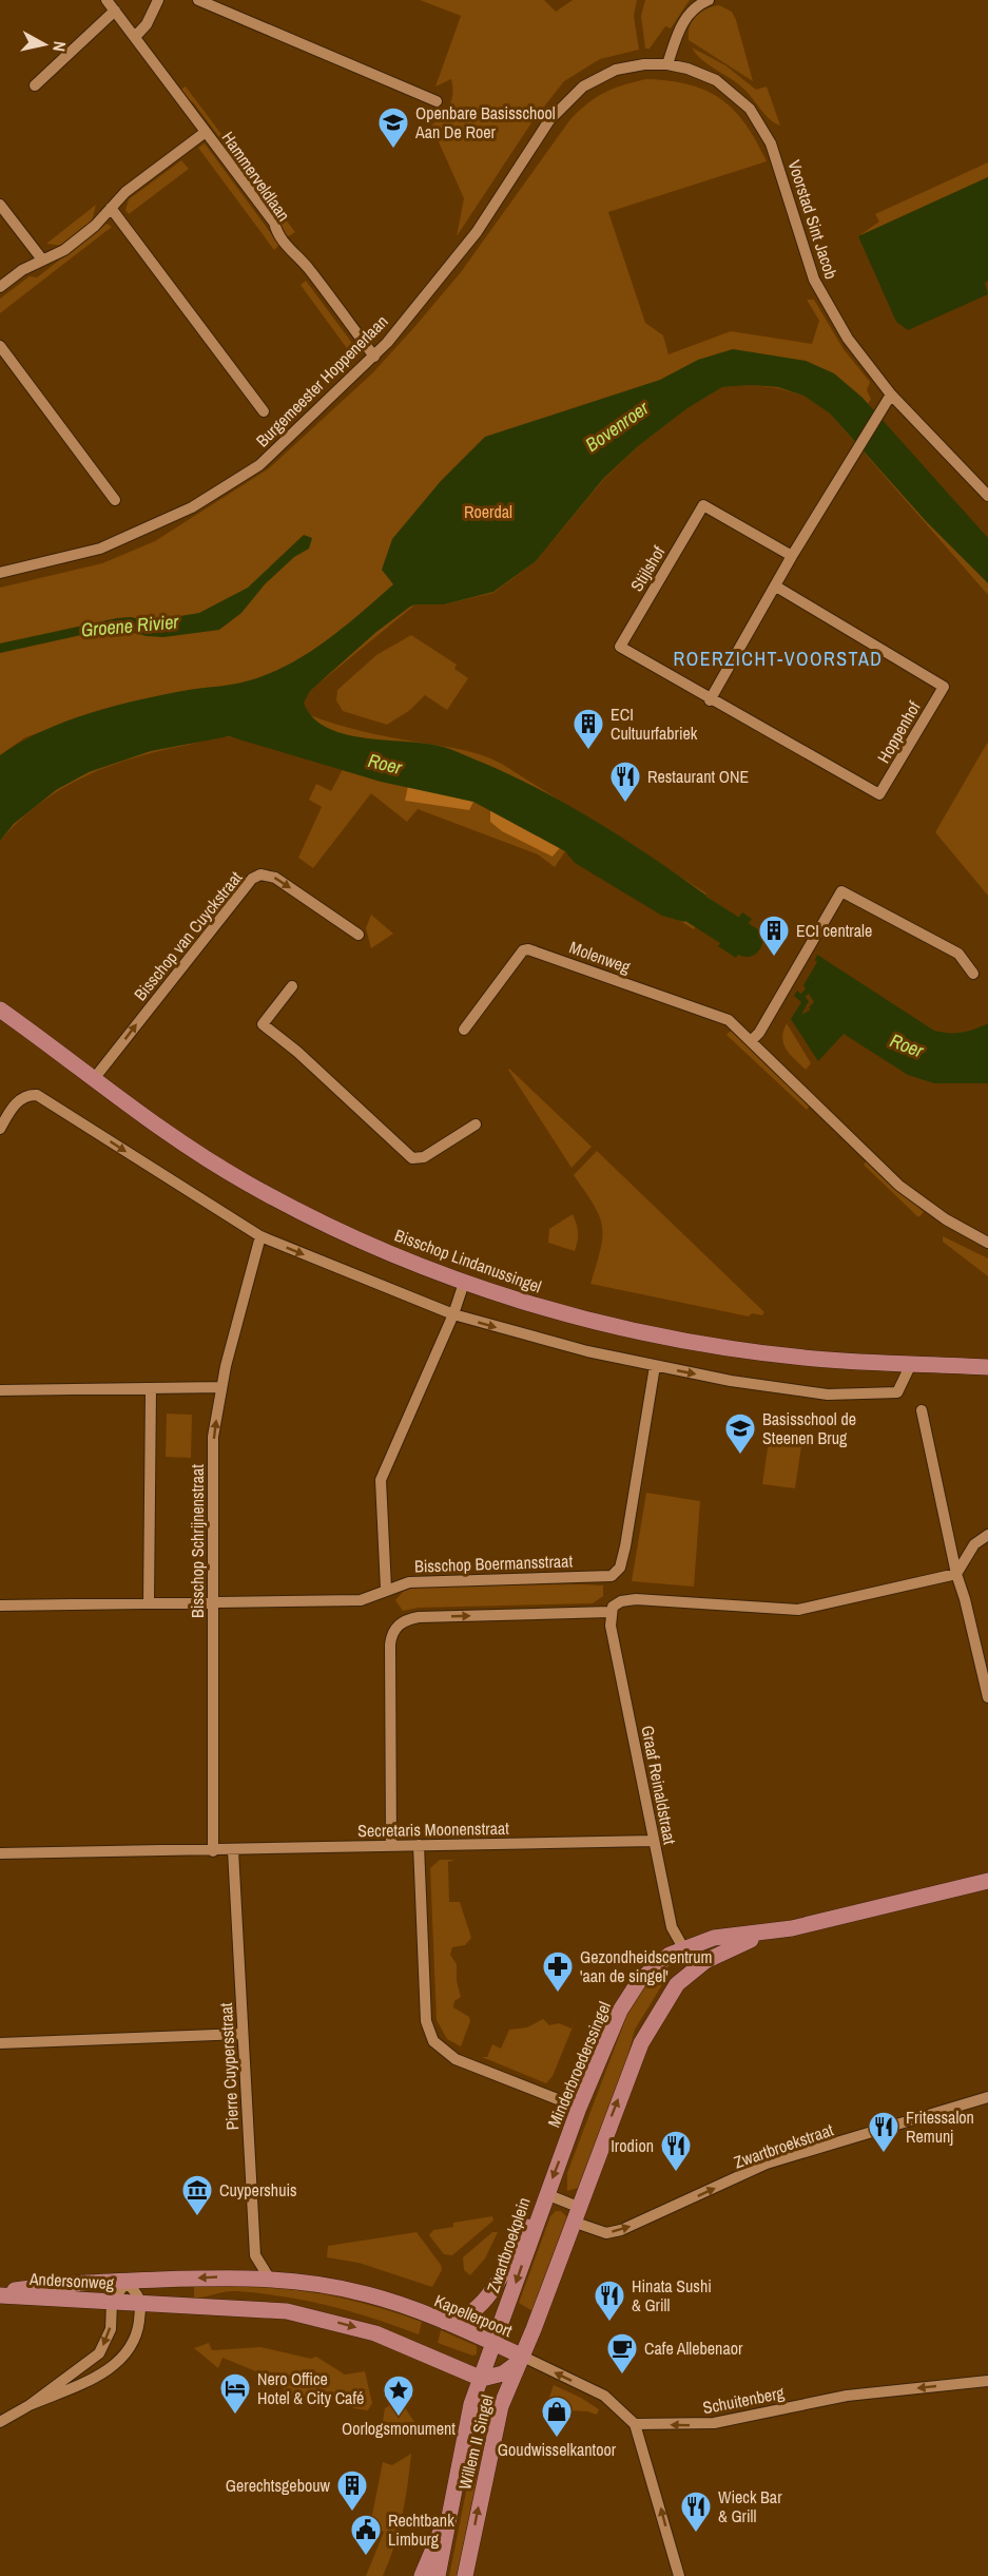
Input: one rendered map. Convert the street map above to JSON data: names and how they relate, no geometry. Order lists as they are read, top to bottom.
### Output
{
  "streets": {
    "main road": [
      "Bisschop Lindanussingel",
      "Minderbroederssingel",
      "Zwartbroekplein",
      "Andersonweg",
      "Kapellerpoort",
      "Willem II Singel"
    ],
    "street": [
      "Hammerveldlaan",
      "Voorstad Sint Jacob",
      "Burgemeester Hoppenerlaan",
      "Stijlshof",
      "Hoppenhof",
      "Bisschop van Cuyckstraat",
      "Molenweg",
      "Bisschop Schrijnenstraat",
      "Bisschop Boermansstraat",
      "Graaf Reinaldstraat",
      "Secretaris Moonenstraat",
      "Pierre Cuypersstraat",
      "Zwartbroekstraat",
      "Schuitenberg"
    ]
  },
  "crossings": [
    ["Hammerveldlaan", "Burgemeester Hoppenerlaan"],
    ["Voorstad Sint Jacob", "Burgemeester Hoppenerlaan"],
    ["Stijlshof", "Hoppenhof"],
    ["Bisschop van Cuyckstraat", "Bisschop Lindanussingel"],
    ["Bisschop Schrijnenstraat", "Bisschop Boermansstraat"],
    ["Bisschop Schrijnenstraat", "Secretaris Moonenstraat"],
    ["Graaf Reinaldstraat", "Secretaris Moonenstraat"],
    ["Graaf Reinaldstraat", "Minderbroederssingel"],
    ["Secretaris Moonenstraat", "Pierre Cuypersstraat"],
    ["Minderbroederssingel", "Zwartbroekstraat"],
    ["Minderbroederssingel", "Zwartbroekplein"],
    ["Pierre Cuypersstraat", "Kapellerpoort"],
    ["Zwartbroekstraat", "Zwartbroekplein"],
    ["Zwartbroekplein", "Kapellerpoort"],
    ["Zwartbroekplein", "Willem II Singel"],
    ["Andersonweg", "Kapellerpoort"],
    ["Kapellerpoort", "Willem II Singel"]
  ],
  "one_way": ["Zwartbroekstraat", "Schuitenberg"],
  "districts": ["ROERZICHT-VOORSTAD"],
  "water": ["Bovenroer", "Groene Rivier", "Roer"],
  "parks": ["Roerdal"],
  "places": {
    "school or university": ["Openbare Basisschool Aan De Roer", "Basisschool de Steenen Brug"],
    "building": ["ECI Cultuurfabriek", "ECI centrale", "Gerechtsgebouw"],
    "restaurant": [
      "Restaurant ONE",
      "Fritessalon Remunj",
      "Irodion",
      "Hinata Sushi & Grill",
      "Wieck Bar & Grill"
    ],
    "pharmacy": ["Gezondheidscentrum 'aan de singel'"],
    "museum": ["Cuypershuis"],
    "cafe": ["Cafe Allebenaor"],
    "hotel": ["Nero Office Hotel & City Café"],
    "place": ["Oorlogsmonument"],
    "shop": ["Goudwisselkantoor"],
    "public building": ["Rechtbank Limburg"]
  },
  "north": "right"
}
